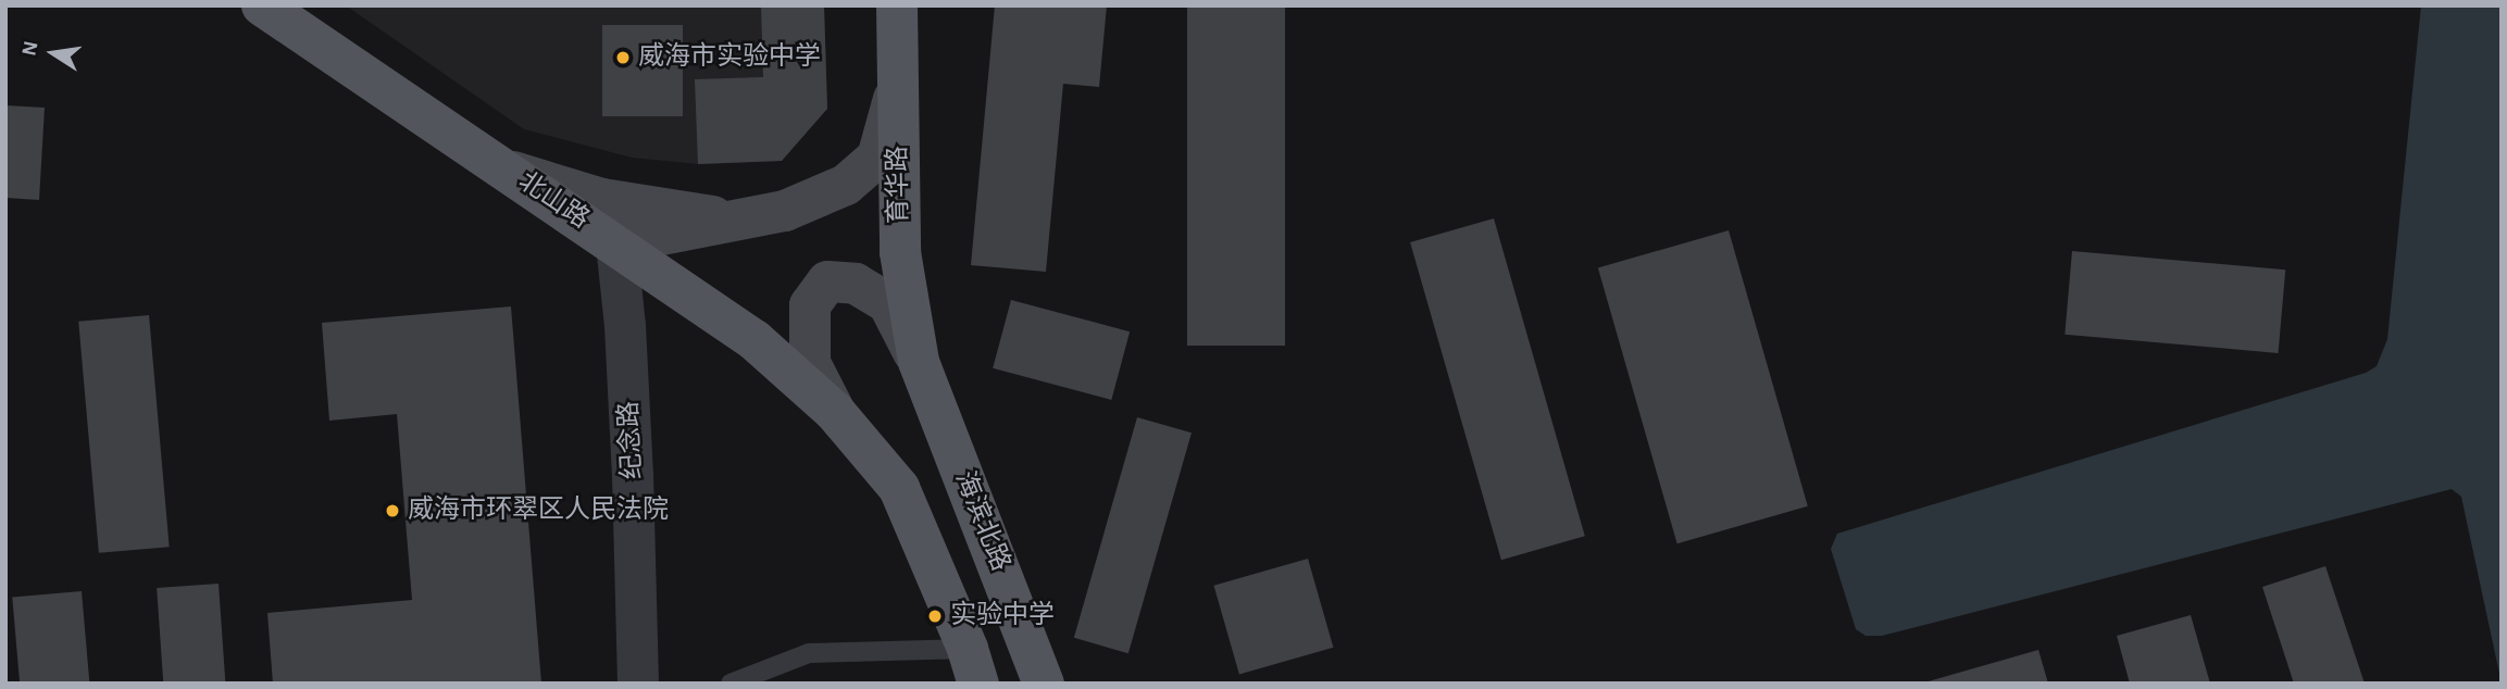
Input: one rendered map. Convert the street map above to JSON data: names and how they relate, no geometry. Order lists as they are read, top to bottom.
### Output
{
  "streets": {
    "main road": ["育华路", "北山路", "海滨北路"],
    "street": ["纪念路"]
  },
  "crossings": [
    ["育华路", "海滨北路"],
    ["北山路", "纪念路"]
  ],
  "places": ["威海市实验中学", "威海市环翠区人民法院", "实验中学"],
  "north": "left"
}
